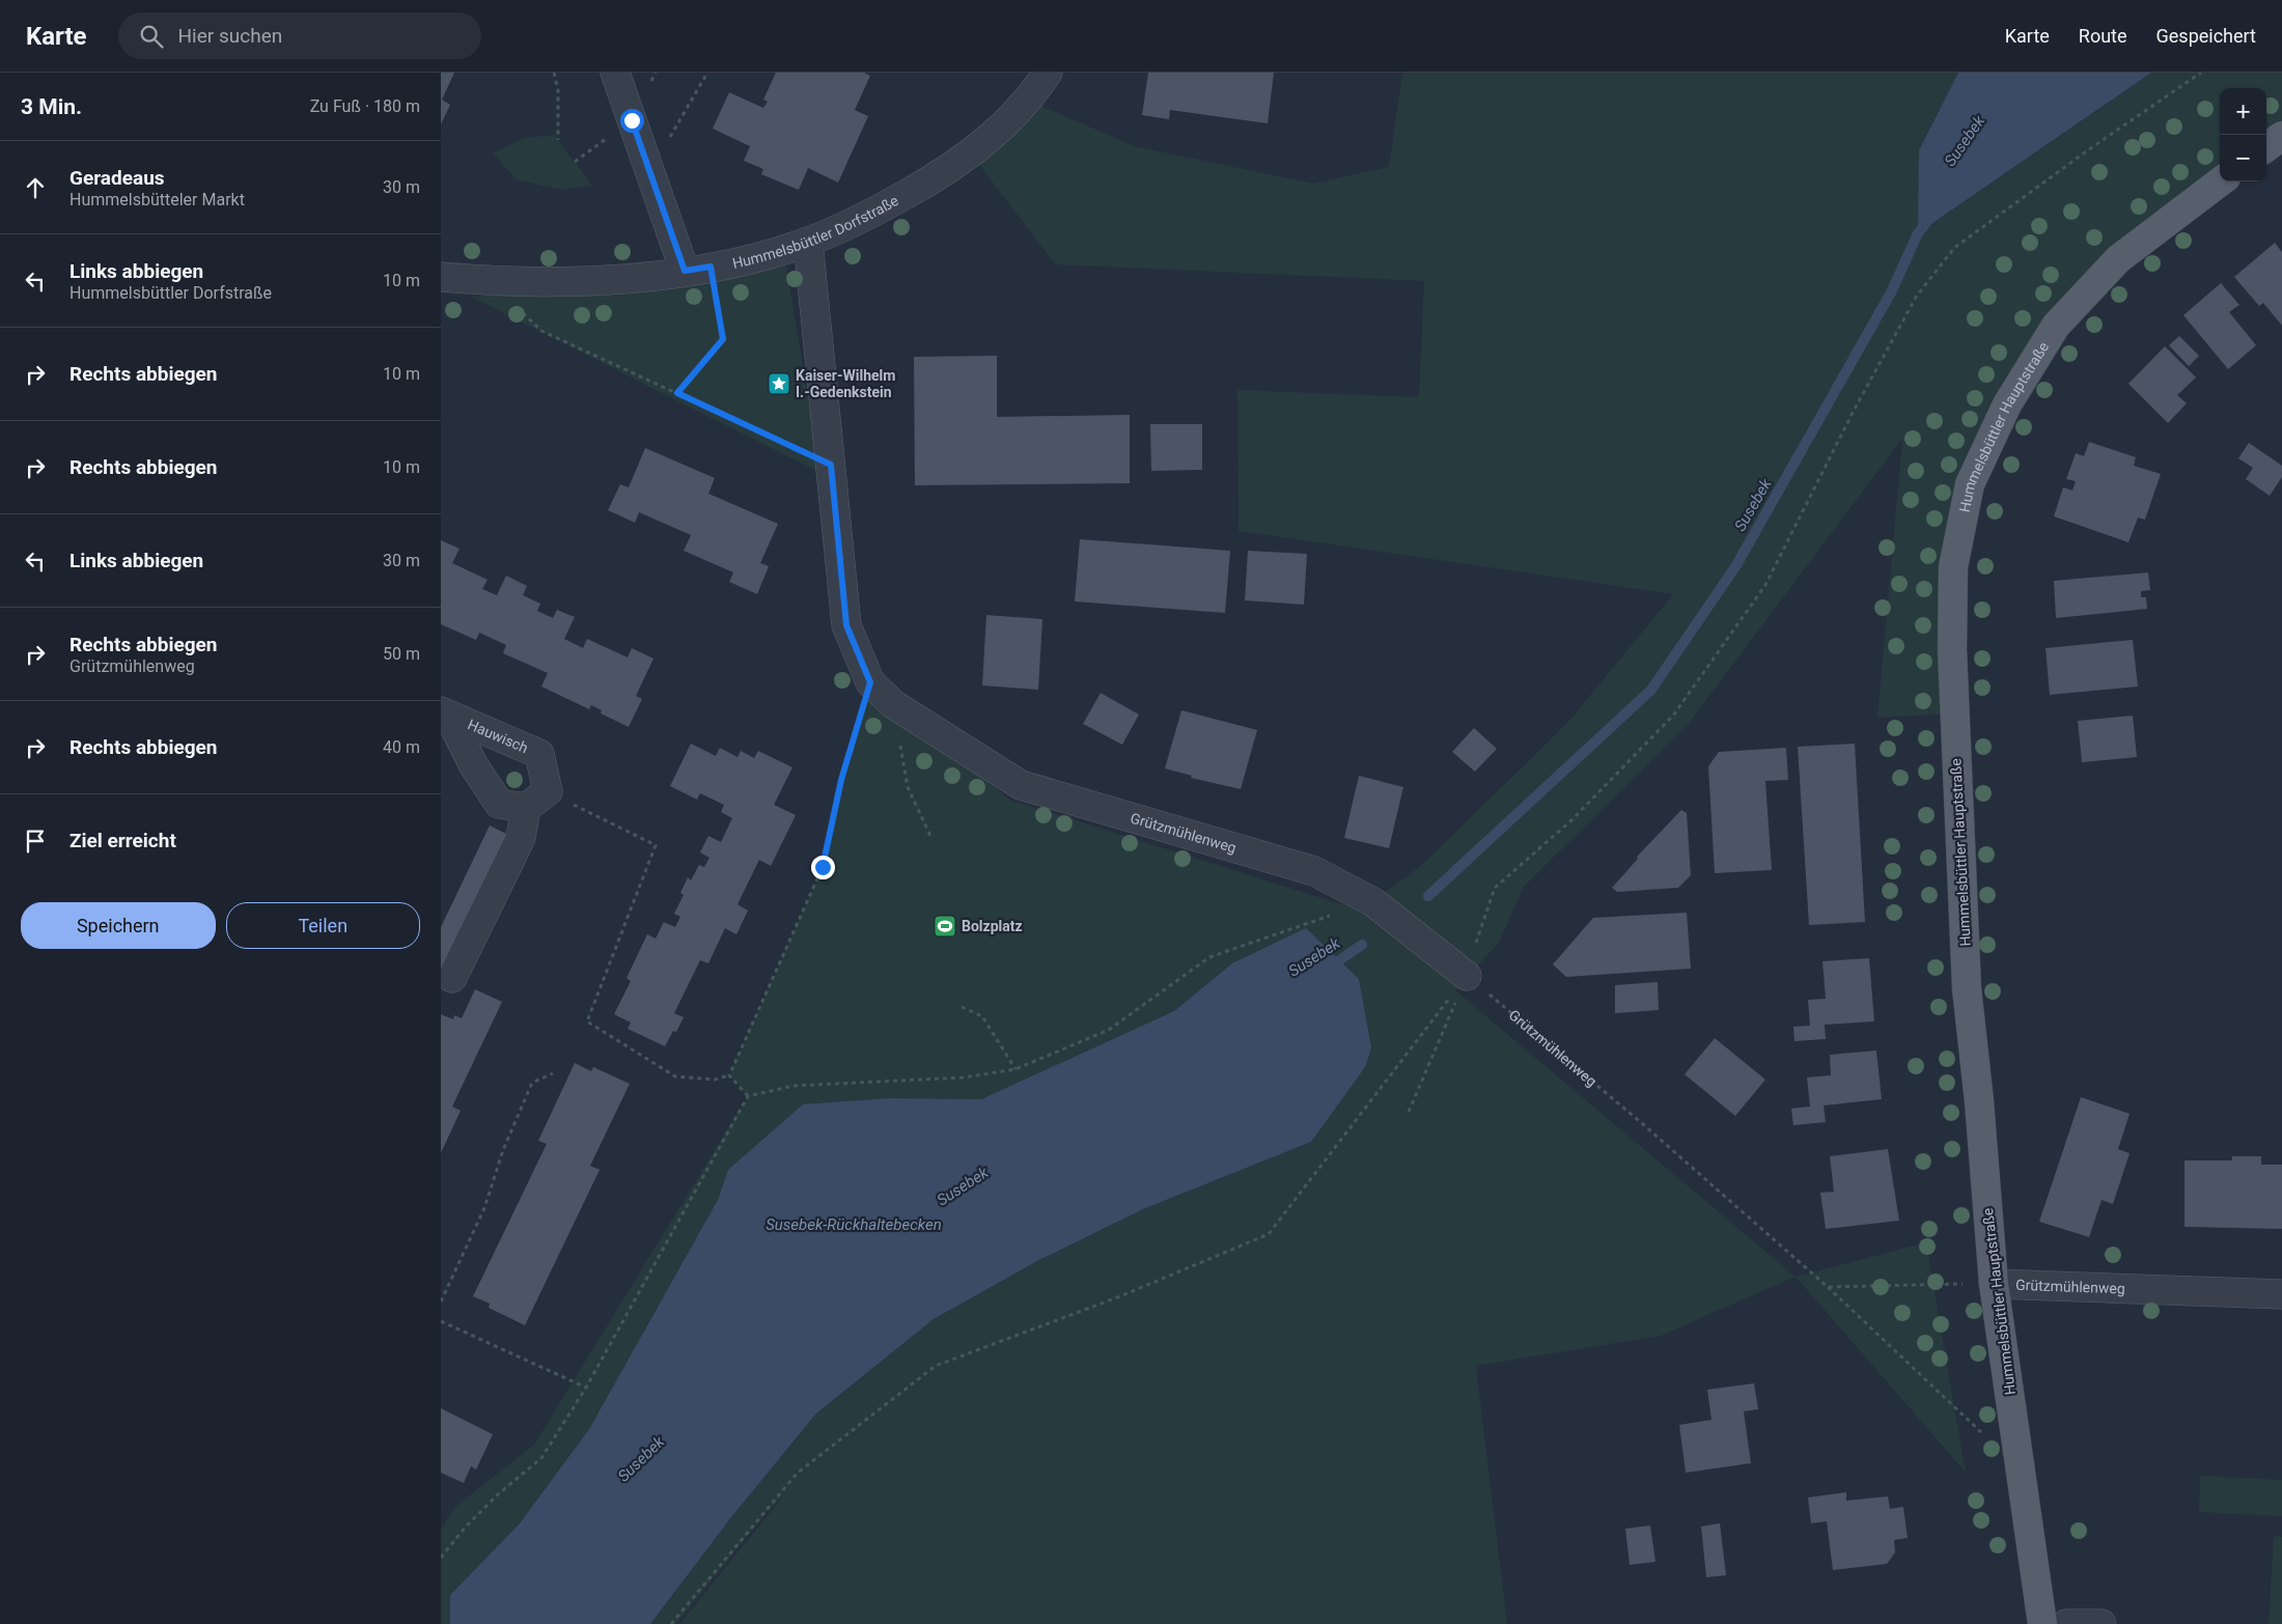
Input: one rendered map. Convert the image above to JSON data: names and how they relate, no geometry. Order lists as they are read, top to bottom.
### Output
{
  "streets": {
    "main road": ["Hummelsbüttler Hauptstraße"],
    "street": ["Hummelsbüttler Dorfstraße", "Hauwisch", "Grützmühlenweg"]
  },
  "crossings": [
    ["Hummelsbüttler Dorfstraße", "Grützmühlenweg"],
    ["Hummelsbüttler Hauptstraße", "Grützmühlenweg"]
  ],
  "water": ["Susebek", "Susebek-Rückhaltebecken"],
  "places": {
    "place": ["Kaiser-Wilhelm I.-Gedenkstein"],
    "sports": ["Bolzplatz"]
  },
  "page": {
    "header": "Karte",
    "search": "Hier suchen",
    "nav": ["Karte", "Route", "Gespeichert"],
    "heading": ["3 Min.", "Zu Fuß · 180 m"],
    "map_buttons": ["+", "−"],
    "list": [
      ["Geradeaus", "Hummelsbütteler Markt", "30 m"],
      ["Links abbiegen", "Hummelsbüttler Dorfstraße", "10 m"],
      ["Rechts abbiegen", "10 m"],
      ["Rechts abbiegen", "10 m"],
      ["Links abbiegen", "30 m"],
      ["Rechts abbiegen", "Grützmühlenweg", "50 m"],
      ["Rechts abbiegen", "40 m"],
      "Ziel erreicht"
    ],
    "buttons": ["Speichern", "Teilen"]
  }
}
